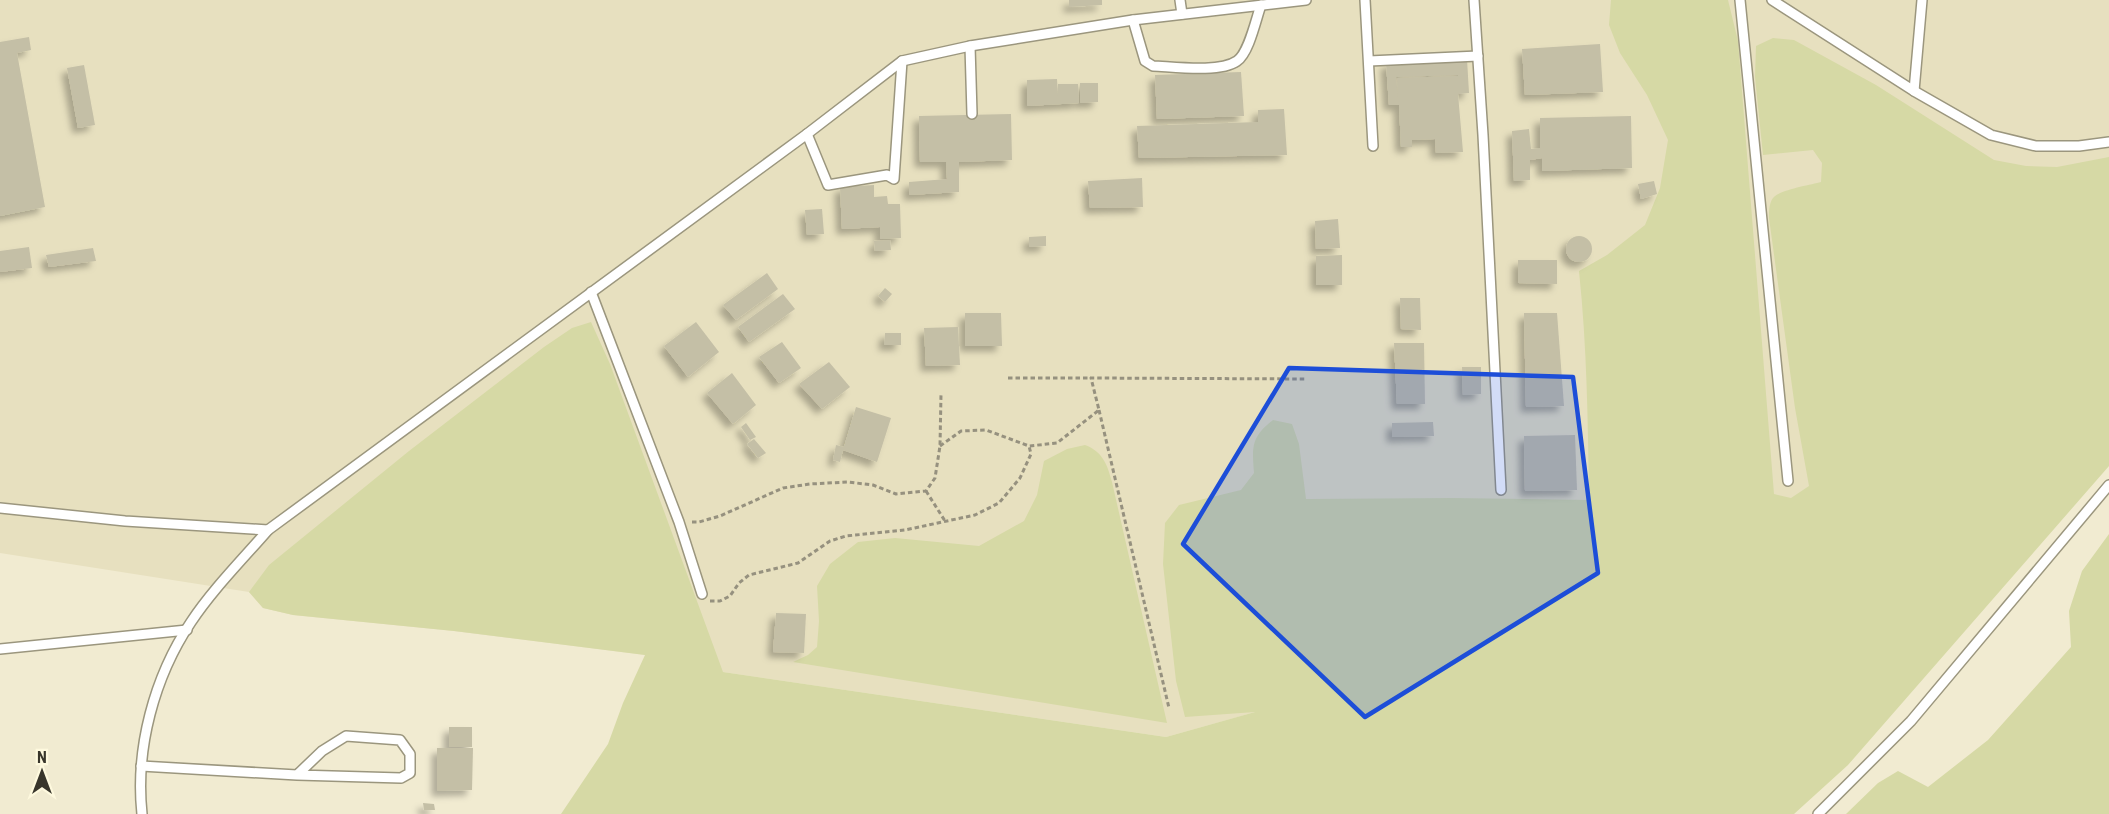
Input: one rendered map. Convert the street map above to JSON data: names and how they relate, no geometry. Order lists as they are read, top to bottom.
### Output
{
  "north": "top"
}
